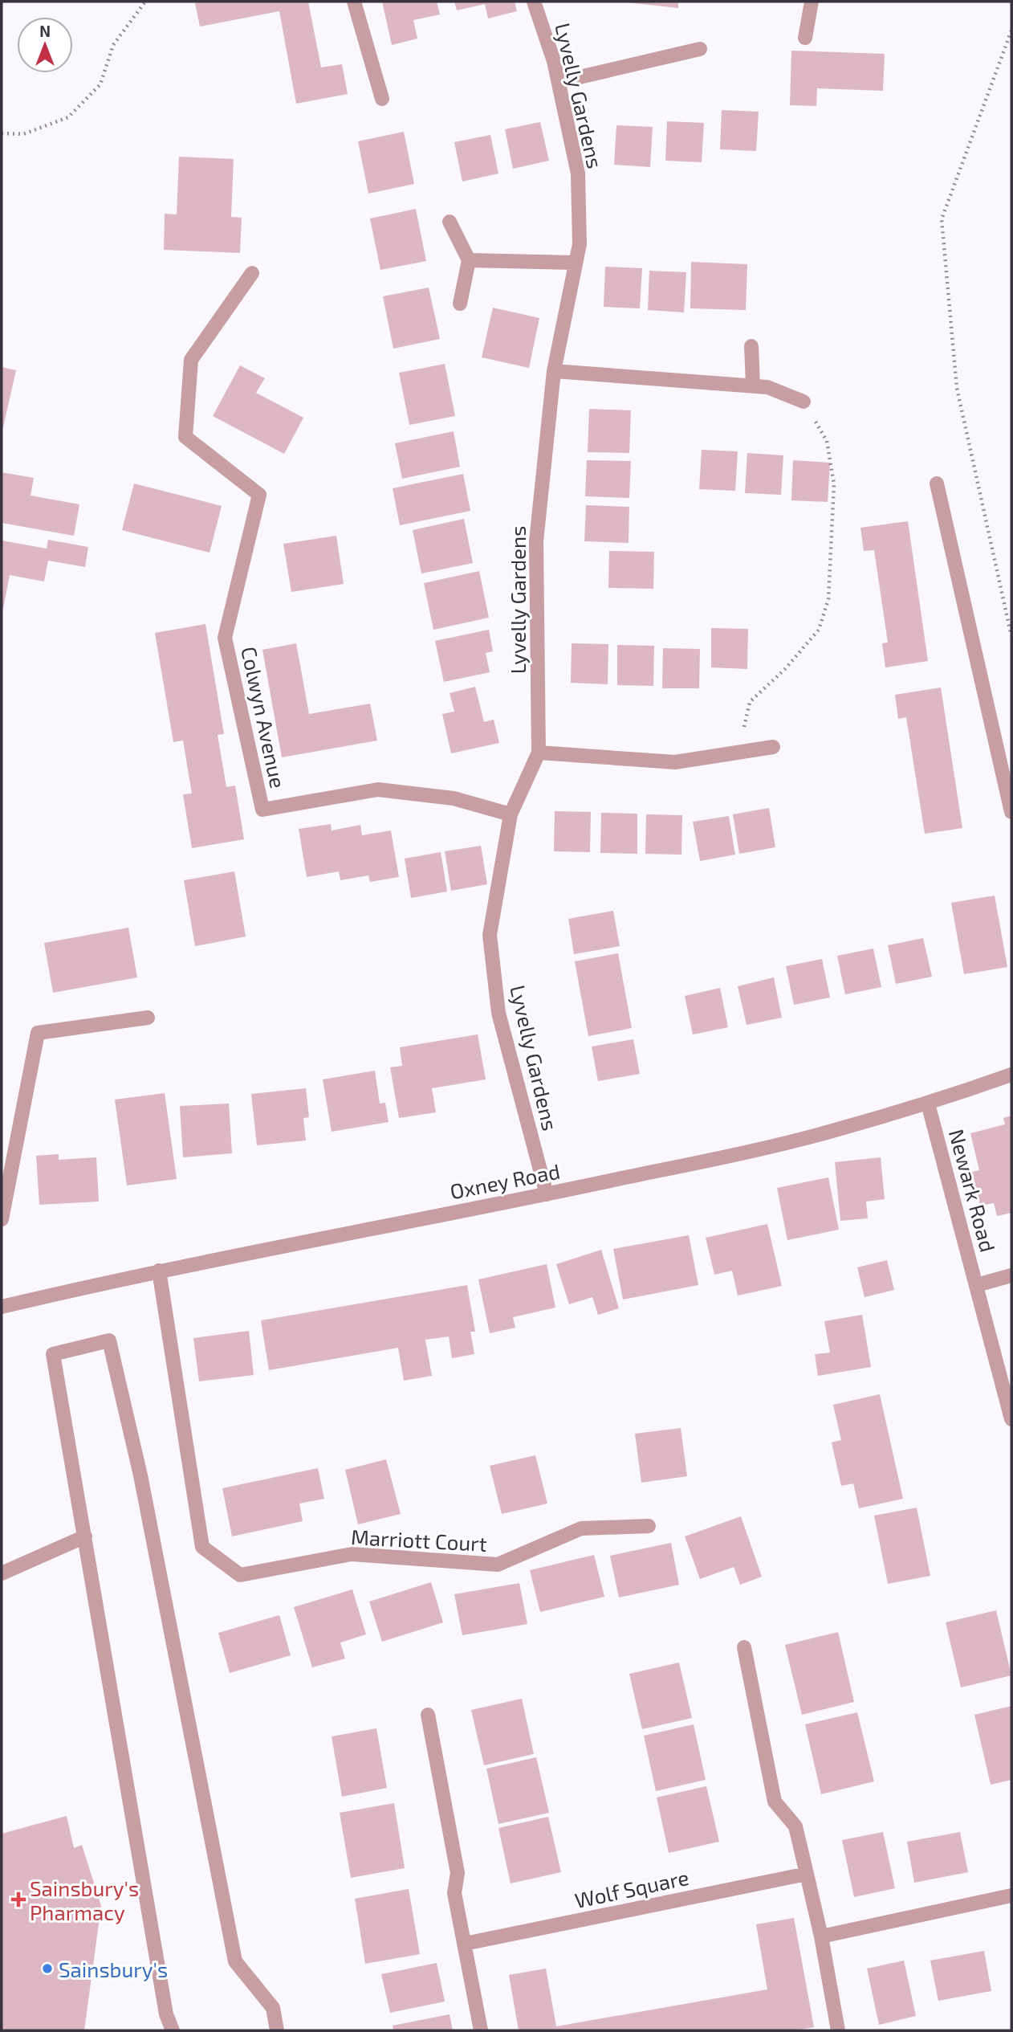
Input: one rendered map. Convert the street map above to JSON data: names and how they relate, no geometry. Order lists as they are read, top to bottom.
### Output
{
  "streets": {
    "street": [
      "Lyvelly Gardens",
      "Colwyn Avenue",
      "Oxney Road",
      "Newark Road",
      "Marriott Court",
      "Wolf Square"
    ]
  },
  "crossings": [
    ["Lyvelly Gardens", "Colwyn Avenue"],
    ["Lyvelly Gardens", "Oxney Road"],
    ["Oxney Road", "Newark Road"],
    ["Oxney Road", "Marriott Court"]
  ],
  "places": {
    "health": ["Sainsbury's Pharmacy"],
    "other": ["Sainsbury's"]
  },
  "north": "top"
}
